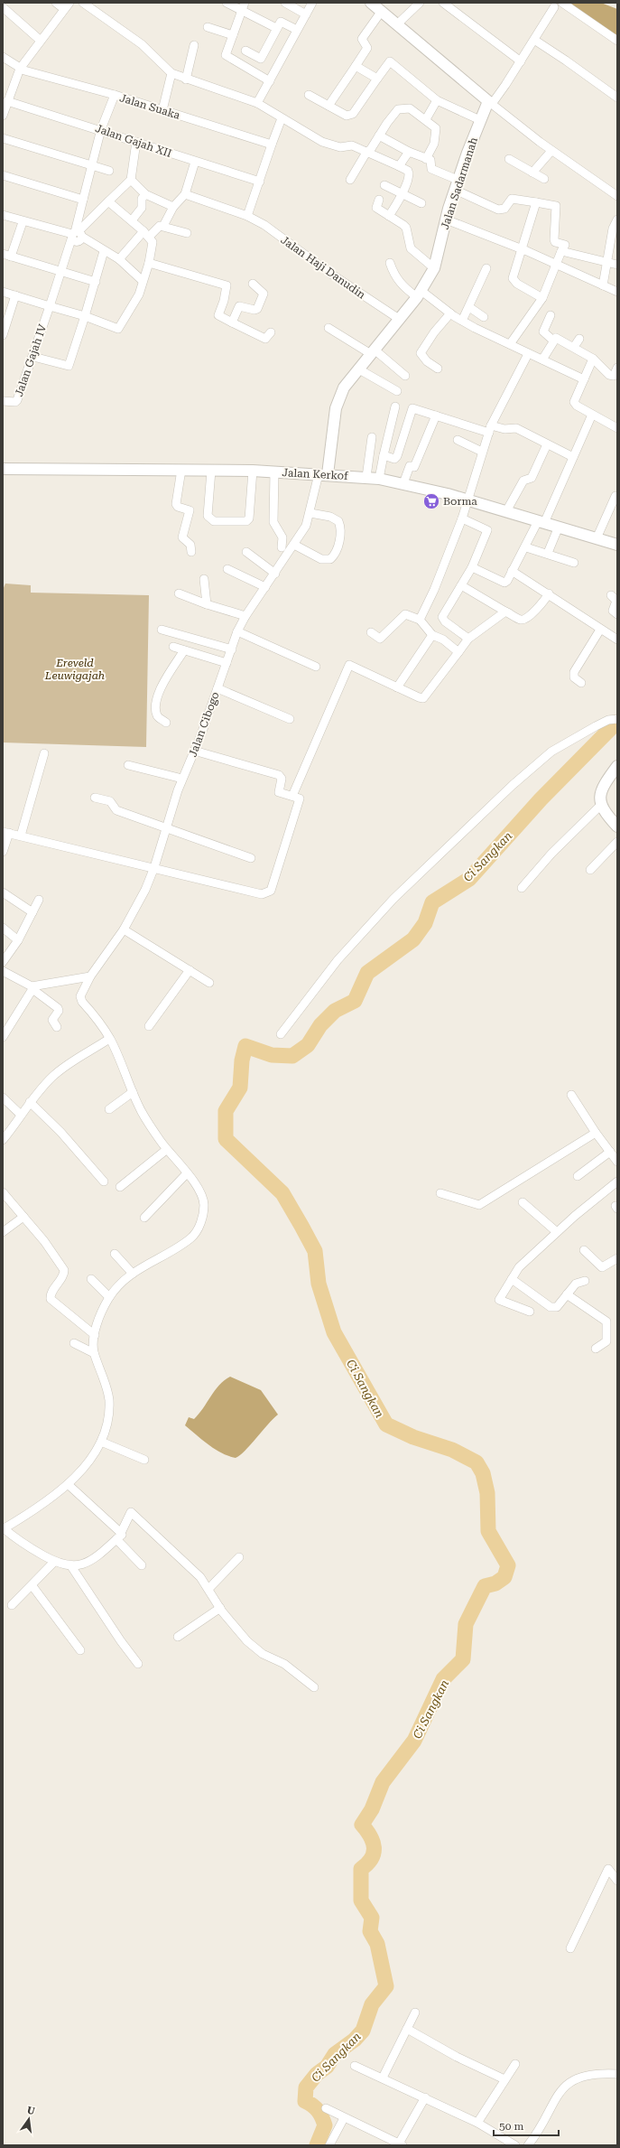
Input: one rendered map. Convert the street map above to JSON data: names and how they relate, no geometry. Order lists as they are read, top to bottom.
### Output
{
  "streets": {
    "main road": ["Jalan Sadarmanah", "Jalan Kerkof"],
    "street": [
      "Jalan Suaka",
      "Jalan Gajah XII",
      "Jalan Haji Danudin",
      "Jalan Gajah IV",
      "Jalan Cibogo"
    ]
  },
  "crossings": [
    ["Jalan Suaka", "Jalan Gajah IV"],
    ["Jalan Gajah XII", "Jalan Gajah IV"],
    ["Jalan Sadarmanah", "Jalan Haji Danudin"],
    ["Jalan Sadarmanah", "Jalan Kerkof"],
    ["Jalan Sadarmanah", "Jalan Cibogo"],
    ["Jalan Kerkof", "Jalan Cibogo"]
  ],
  "water": ["Ci Sangkan"],
  "parks": ["Ereveld Leuwigajah"],
  "places": {
    "supermarket": ["Borma"]
  },
  "scale_bar": "50 m",
  "north": "top"
}
